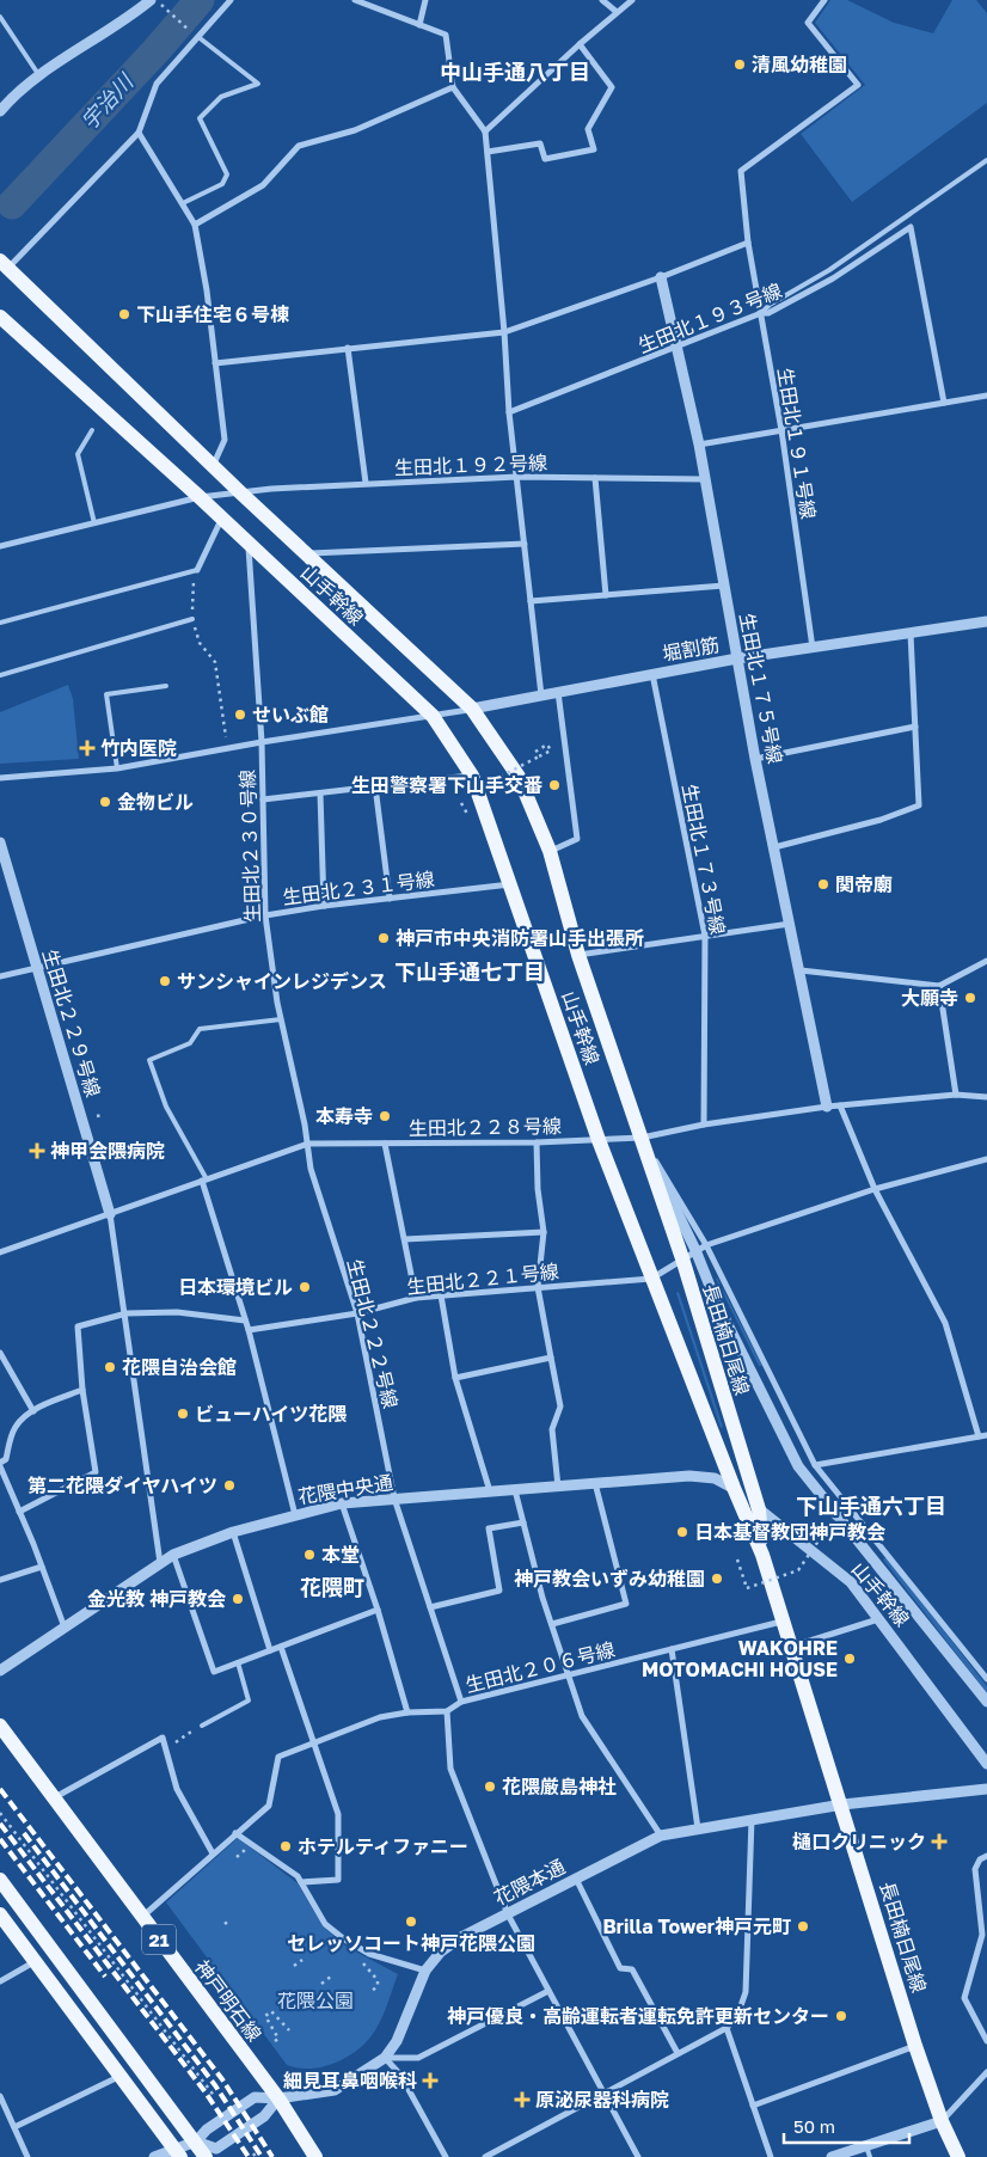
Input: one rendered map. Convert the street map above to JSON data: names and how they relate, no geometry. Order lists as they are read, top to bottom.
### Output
{
  "streets": {
    "main road": [
      "山手幹線",
      "長田楠日尾線",
      "21",
      "神戸明石線"
    ],
    "street": [
      "生田北１９３号線",
      "生田北１９１号線",
      "生田北１９２号線",
      "堀割筋",
      "生田北１７５号線",
      "生田北２３０号線",
      "生田北１７３号線",
      "生田北２３１号線",
      "生田北２２９号線",
      "生田北２２８号線",
      "生田北２２１号線",
      "生田北２２２号線",
      "花隈中央通",
      "生田北２０６号線",
      "花隈本通"
    ]
  },
  "crossings": [
    ["生田北１９３号線", "生田北１９１号線"],
    ["生田北１９３号線", "生田北１７５号線"],
    ["生田北１９１号線", "堀割筋"],
    ["生田北１９２号線", "山手幹線"],
    ["生田北１９２号線", "生田北１７５号線"],
    ["山手幹線", "堀割筋"],
    ["山手幹線", "生田北２３０号線"],
    ["山手幹線", "生田北２３１号線"],
    ["山手幹線", "生田北２２８号線"],
    ["山手幹線", "生田北２２１号線"],
    ["山手幹線", "長田楠日尾線"],
    ["山手幹線", "花隈中央通"],
    ["堀割筋", "生田北１７５号線"],
    ["堀割筋", "生田北１７３号線"],
    ["生田北１７５号線", "生田北２２８号線"],
    ["生田北２３０号線", "生田北２３１号線"],
    ["生田北２３０号線", "生田北２２８号線"],
    ["生田北２３０号線", "生田北２２２号線"],
    ["生田北１７３号線", "生田北２２８号線"],
    ["生田北２３１号線", "生田北２２９号線"],
    ["生田北２２９号線", "生田北２２８号線"],
    ["生田北２２８号線", "生田北２２２号線"],
    ["生田北２２８号線", "長田楠日尾線"],
    ["生田北２２１号線", "生田北２２２号線"],
    ["生田北２２２号線", "花隈中央通"],
    ["生田北２２２号線", "生田北２０６号線"],
    ["長田楠日尾線", "花隈中央通"],
    ["長田楠日尾線", "生田北２０６号線"],
    ["長田楠日尾線", "花隈本通"],
    ["生田北２０６号線", "神戸明石線"],
    ["花隈本通", "神戸明石線"]
  ],
  "districts": [
    "中山手通八丁目",
    "下山手通七丁目",
    "下山手通六丁目",
    "花隈町"
  ],
  "water": ["宇治川"],
  "parks": ["花隈公園"],
  "places": {
    "other": [
      "清風幼稚園",
      "下山手住宅６号棟",
      "せいぶ館",
      "生田警察署下山手交番",
      "金物ビル",
      "関帝廟",
      "神戸市中央消防署山手出張所",
      "サンシャインレジデンス",
      "大願寺",
      "本寿寺",
      "日本環境ビル",
      "花隈自治会館",
      "ビューハイツ花隈",
      "第二花隈ダイヤハイツ",
      "日本基督教団神戸教会",
      "本堂",
      "神戸教会いずみ幼稚園",
      "金光教 神戸教会",
      "WAKOHRE MOTOMACHI HOUSE",
      "花隈厳島神社",
      "ホテルティファニー",
      "セレッソコート神戸花隈公園",
      "Brilla Tower神戸元町",
      "神戸優良・高齢運転者運転免許更新センター"
    ],
    "health": [
      "竹内医院",
      "神甲会隈病院",
      "樋口クリニック",
      "細見耳鼻咽喉科",
      "原泌尿器科病院"
    ]
  },
  "scale_bar": "50 m"
}
